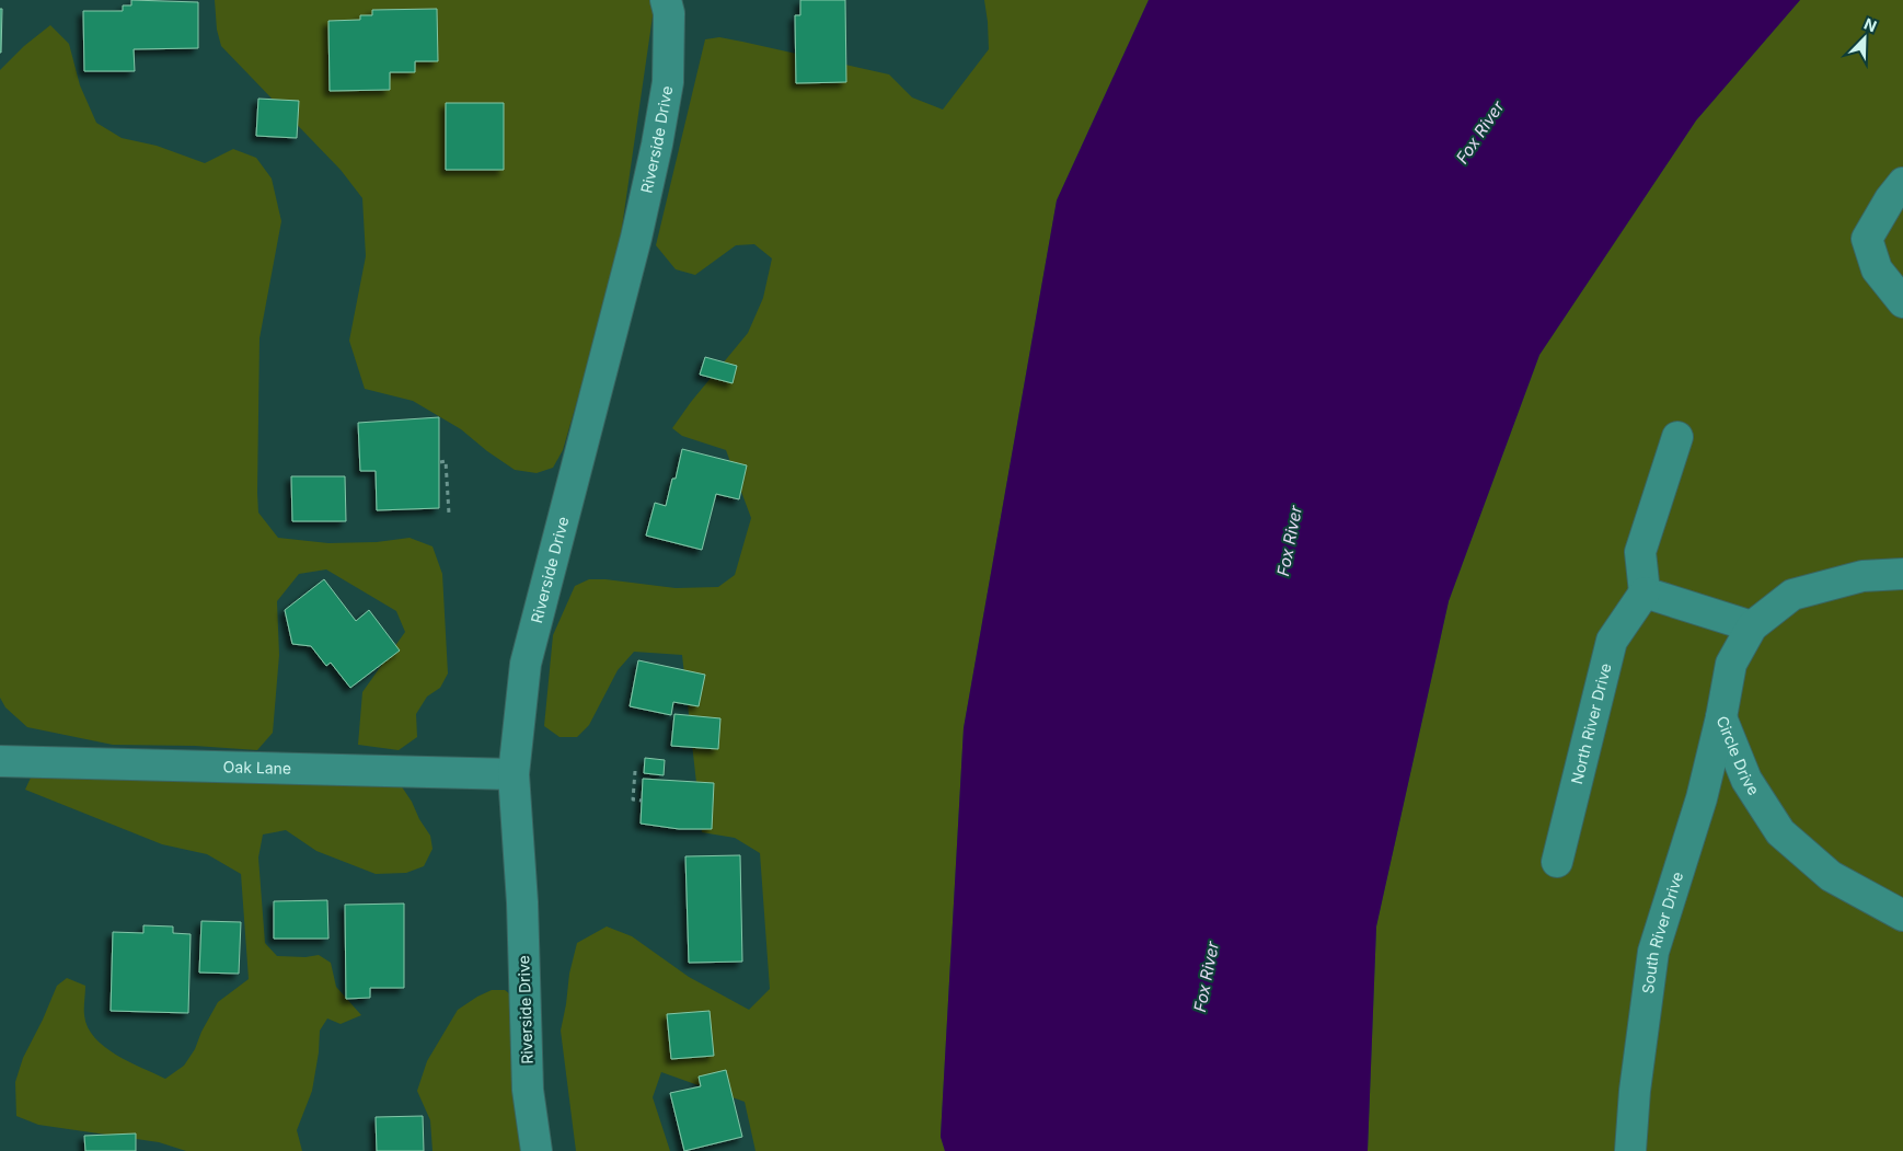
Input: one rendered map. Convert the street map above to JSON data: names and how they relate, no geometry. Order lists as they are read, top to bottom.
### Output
{
  "streets": {
    "street": [
      "Riverside Drive",
      "North River Drive",
      "Circle Drive",
      "Oak Lane",
      "South River Drive"
    ]
  },
  "crossings": [
    ["Riverside Drive", "Oak Lane"],
    ["Circle Drive", "South River Drive"]
  ],
  "water": ["Fox River"],
  "north": "top right"
}
